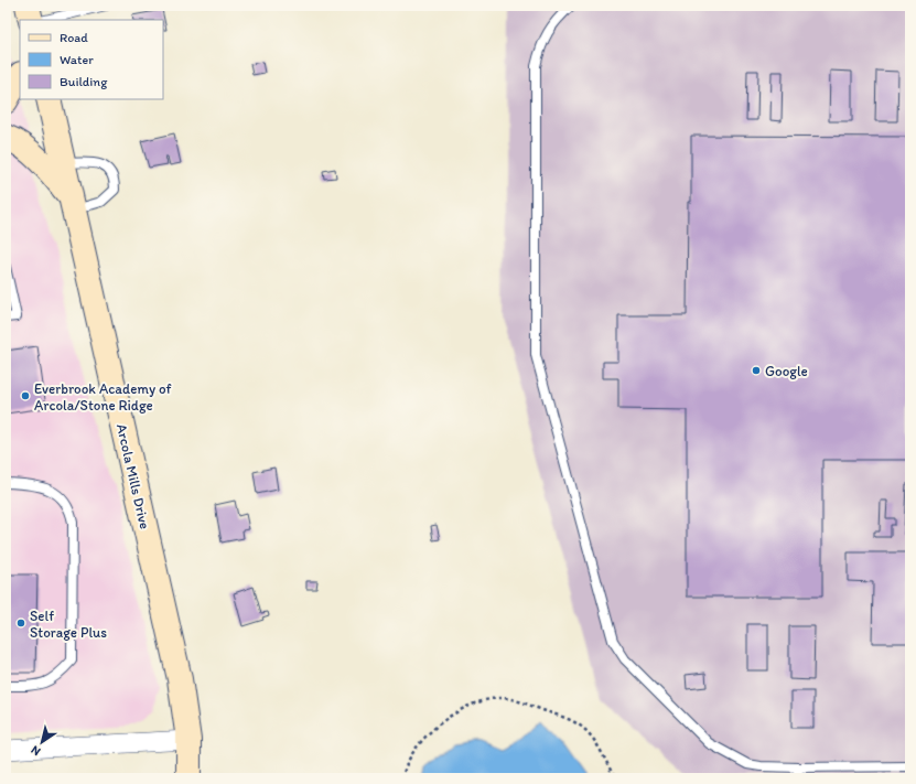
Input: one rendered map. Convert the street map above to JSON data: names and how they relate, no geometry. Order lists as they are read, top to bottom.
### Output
{
  "streets": {
    "street": ["Arcola Mills Drive"]
  },
  "places": ["Google", "Everbrook Academy of Arcola/Stone Ridge", "Self Storage Plus"],
  "legend": ["Road", "Water", "Building"],
  "north": "bottom left"
}
